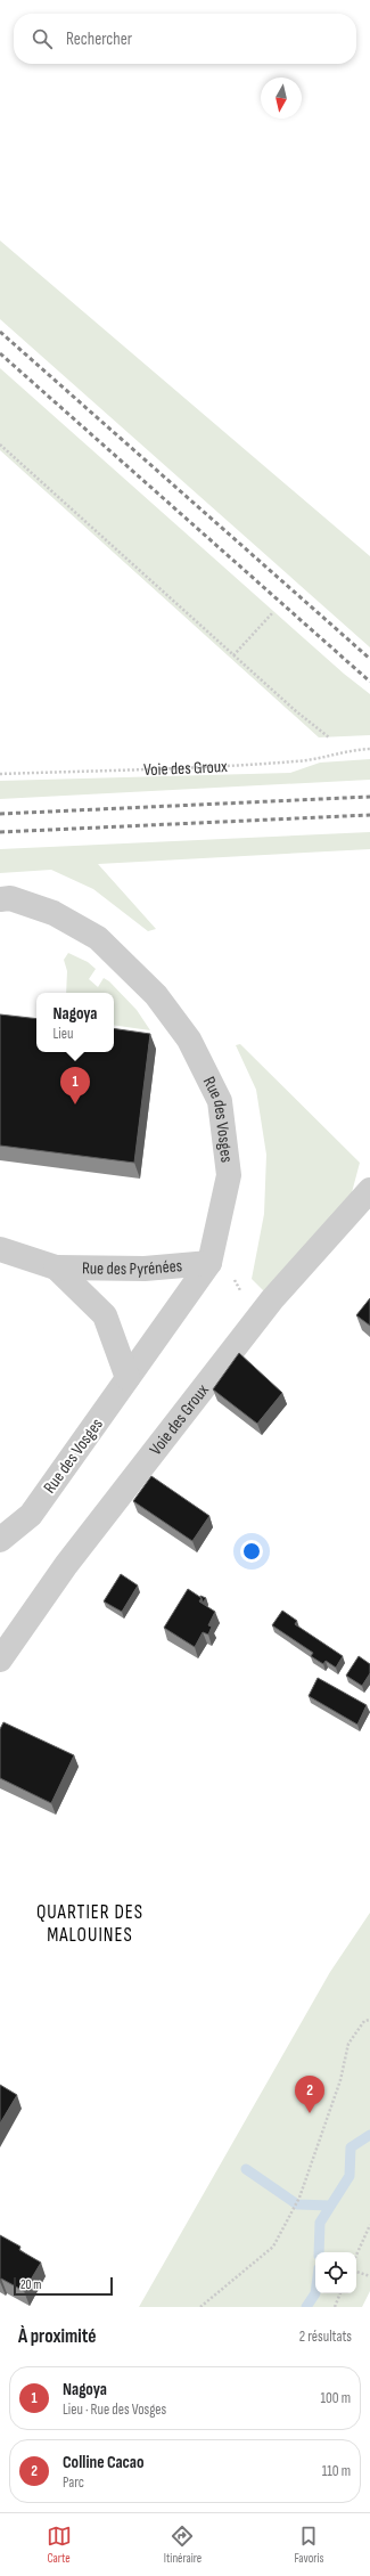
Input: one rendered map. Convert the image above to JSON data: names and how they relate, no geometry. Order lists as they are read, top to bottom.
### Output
{
  "streets": {
    "street": ["Voie des Groux", "Rue des Vosges", "Rue des Pyrénées"]
  },
  "crossings": [
    ["Rue des Vosges", "Rue des Pyrénées"]
  ],
  "districts": ["QUARTIER DES MALOUINES"],
  "scale_bar": "20 m",
  "north": "bottom",
  "page": {
    "search": "Rechercher",
    "popup": ["Nagoya", "Lieu"],
    "pins": ["1", "2"],
    "scale": "20 m",
    "heading": ["À proximité", "2 résultats"],
    "list": [
      {
        "mark": "1",
        "name": "Nagoya",
        "note": "Lieu · Rue des Vosges",
        "value": "100 m"
      },
      {
        "mark": "2",
        "name": "Colline Cacao",
        "note": "Parc",
        "value": "110 m"
      }
    ],
    "nav": ["Carte", "Itinéraire", "Favoris"]
  }
}
